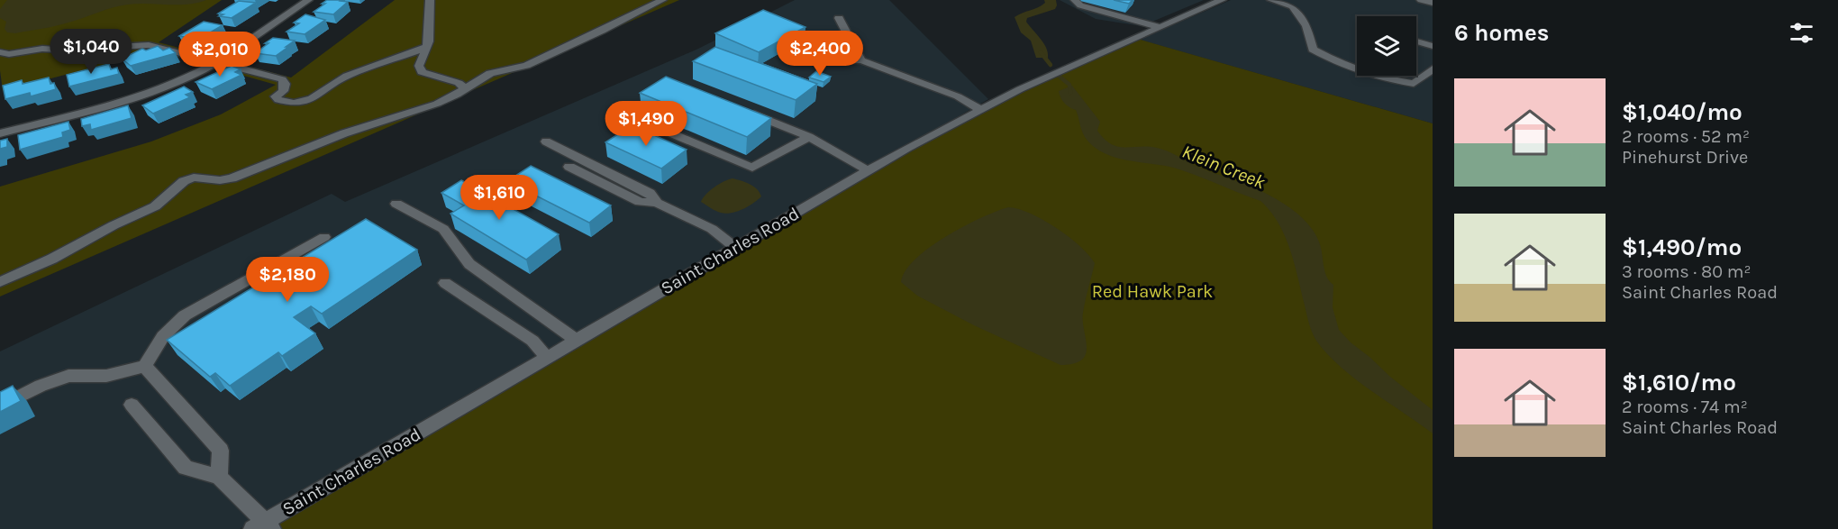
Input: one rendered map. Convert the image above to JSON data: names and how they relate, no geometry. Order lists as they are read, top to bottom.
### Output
{
  "streets": {
    "street": ["Saint Charles Road"]
  },
  "water": ["Klein Creek"],
  "parks": ["Red Hawk Park"],
  "page": {
    "heading": "6 homes",
    "price": [
      "$1,040",
      "$2,400",
      "$2,010",
      "$1,490",
      "$1,610",
      "$2,180"
    ],
    "list": [
      {
        "name": "$1,040/mo",
        "note": "2 rooms · 52 m² · Pinehurst Drive"
      },
      {
        "name": "$1,490/mo",
        "note": "3 rooms · 80 m² · Saint Charles Road"
      },
      {
        "name": "$1,610/mo",
        "note": "2 rooms · 74 m² · Saint Charles Road"
      }
    ]
  }
}
